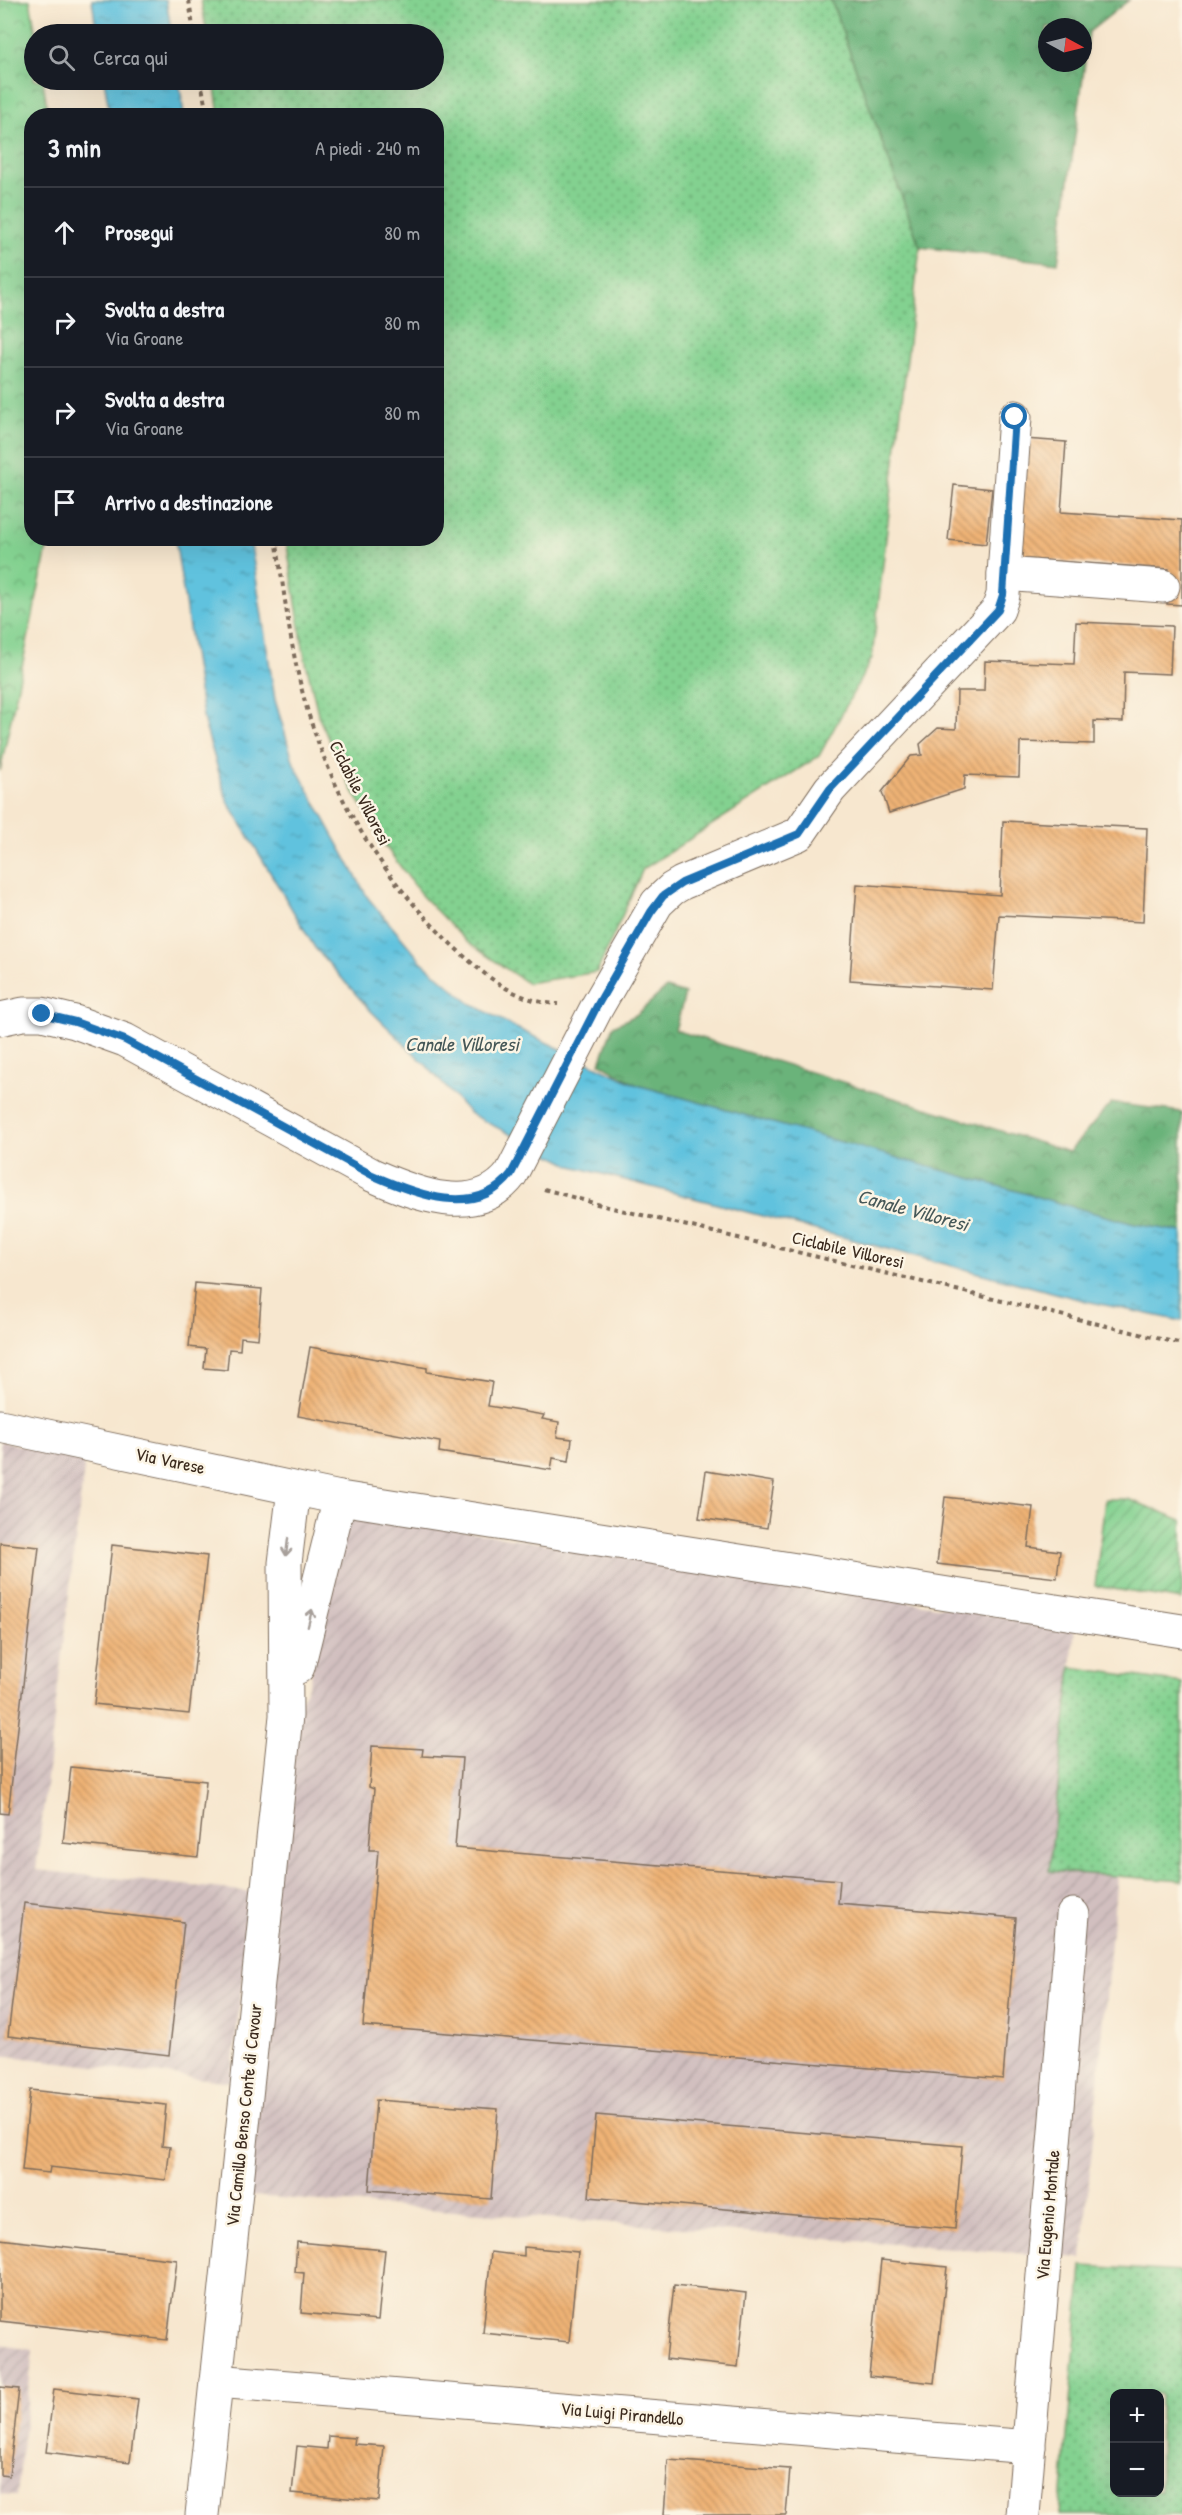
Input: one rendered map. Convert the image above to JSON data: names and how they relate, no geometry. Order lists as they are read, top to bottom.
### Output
{
  "streets": {
    "street": [
      "Via Varese",
      "Via Camillo Benso Conte di Cavour",
      "Via Eugenio Montale",
      "Via Luigi Pirandello"
    ],
    "path": ["Ciclabile Villoresi"]
  },
  "crossings": [
    ["Via Varese", "Via Camillo Benso Conte di Cavour"],
    ["Via Camillo Benso Conte di Cavour", "Via Luigi Pirandello"],
    ["Via Eugenio Montale", "Via Luigi Pirandello"]
  ],
  "water": ["Canale Villoresi"],
  "north": "right",
  "page": {
    "search": "Cerca qui",
    "heading": ["3 min", "A piedi · 240 m"],
    "list": [
      ["Prosegui", "80 m"],
      ["Svolta a destra", "Via Groane", "80 m"],
      ["Svolta a destra", "Via Groane", "80 m"],
      "Arrivo a destinazione"
    ],
    "map_buttons": ["+", "−"]
  }
}
